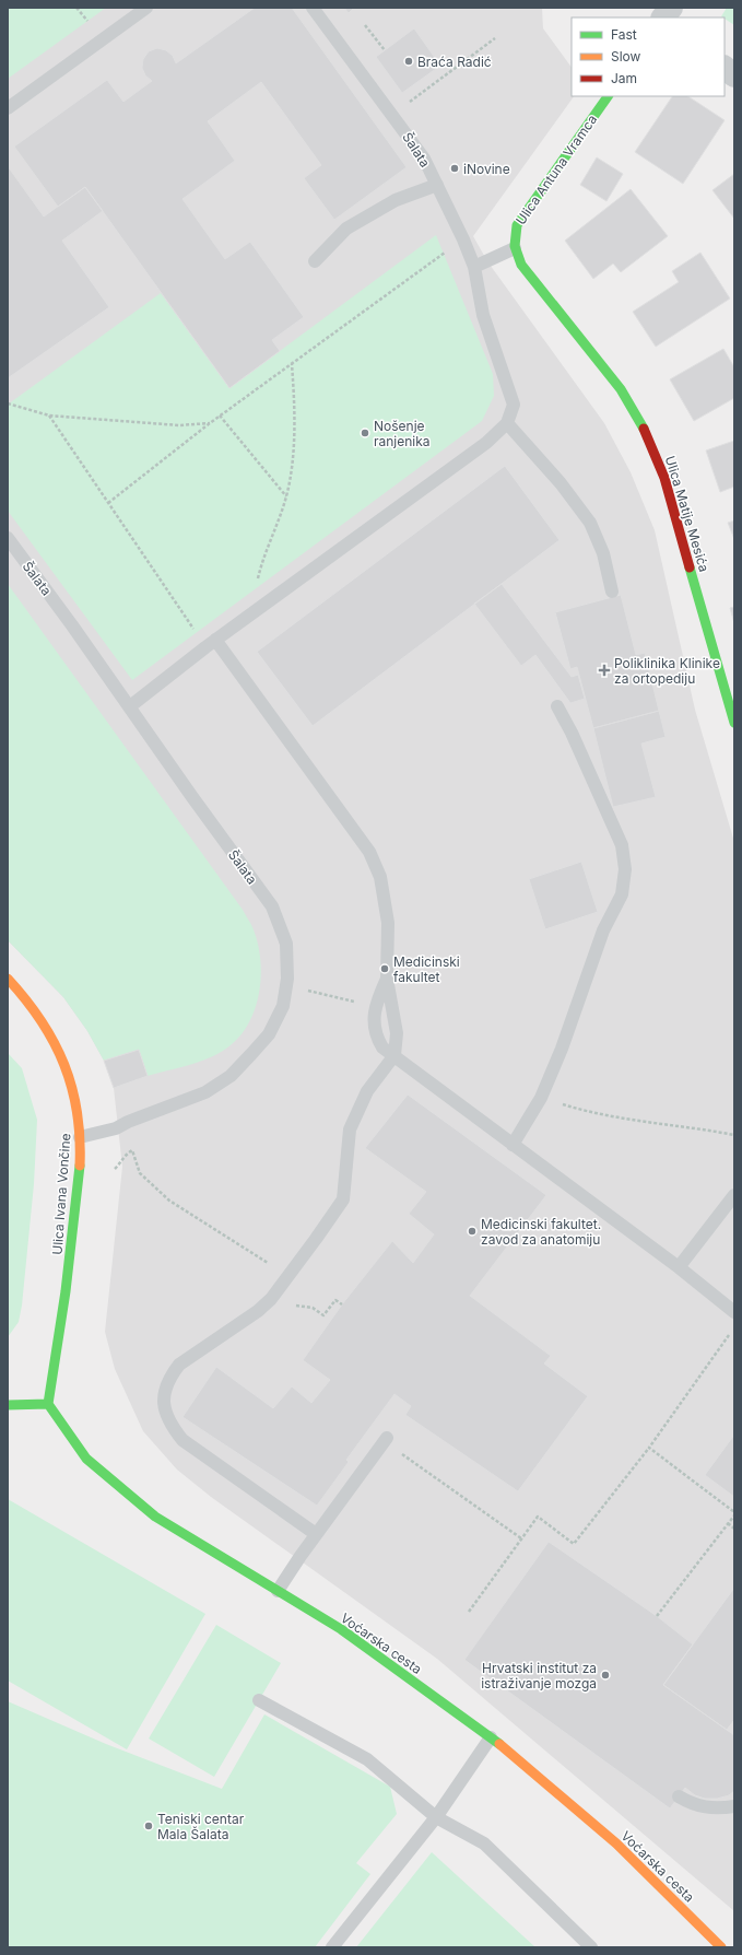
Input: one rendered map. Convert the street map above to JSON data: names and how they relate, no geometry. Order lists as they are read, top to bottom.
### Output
{
  "streets": {
    "main road": [
      "Ulica Antuna Vramca",
      "Ulica Matije Mesića",
      "Ulica Ivana Vončine",
      "Voćarska cesta"
    ],
    "lane": ["Šalata"]
  },
  "crossings": [
    ["Šalata", "Ulica Ivana Vončine"],
    ["Ulica Antuna Vramca", "Ulica Matije Mesića"],
    ["Ulica Ivana Vončine", "Voćarska cesta"]
  ],
  "places": {
    "other": [
      "Braća Radić",
      "iNovine",
      "Nošenje ranjenika",
      "Medicinski fakultet",
      "Medicinski fakultet. zavod za anatomiju",
      "Hrvatski institut za istraživanje mozga",
      "Teniski centar Mala Šalata"
    ],
    "health": ["Poliklinika Klinike za ortopediju"]
  },
  "legend": ["Fast", "Slow", "Jam"]
}
